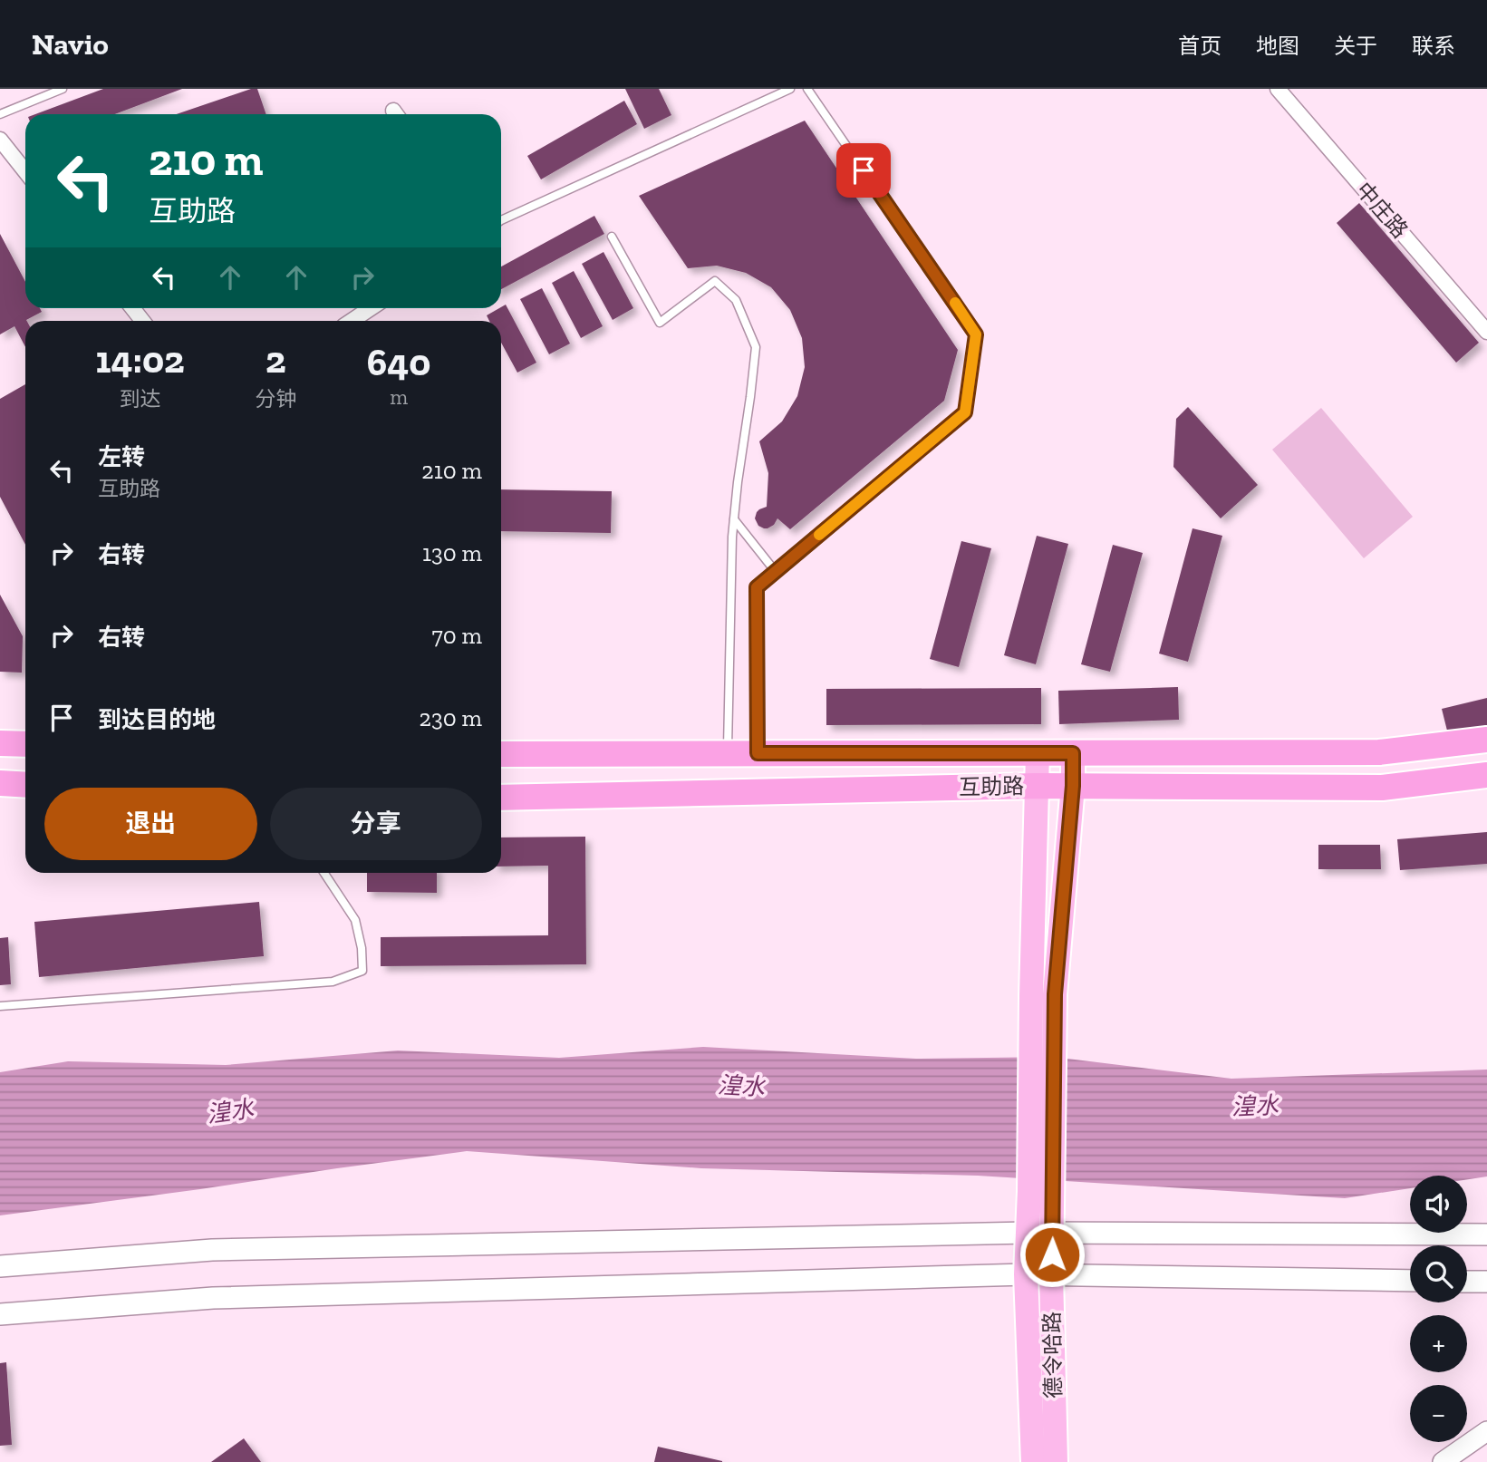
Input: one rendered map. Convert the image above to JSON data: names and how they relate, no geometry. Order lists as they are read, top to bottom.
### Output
{
  "streets": {
    "highway": ["互助路"],
    "main road": ["德令哈路"],
    "street": ["中庄路"]
  },
  "crossings": [
    ["互助路", "德令哈路"]
  ],
  "water": ["湟水"],
  "page": {
    "header": "Navio",
    "nav": [
      "首页",
      "地图",
      "关于",
      "联系"
    ],
    "turn": ["210 m", "互助路"],
    "eta": [
      "14:02",
      "到达",
      "2",
      "分钟",
      "640",
      "m"
    ],
    "list": [
      {
        "name": "左转",
        "note": "互助路",
        "value": "210 m"
      },
      {
        "name": "右转",
        "value": "130 m"
      },
      {
        "name": "右转",
        "value": "70 m"
      },
      {
        "name": "到达目的地",
        "value": "230 m"
      }
    ],
    "buttons": ["退出", "分享"],
    "map_buttons": ["+", "−"]
  }
}
